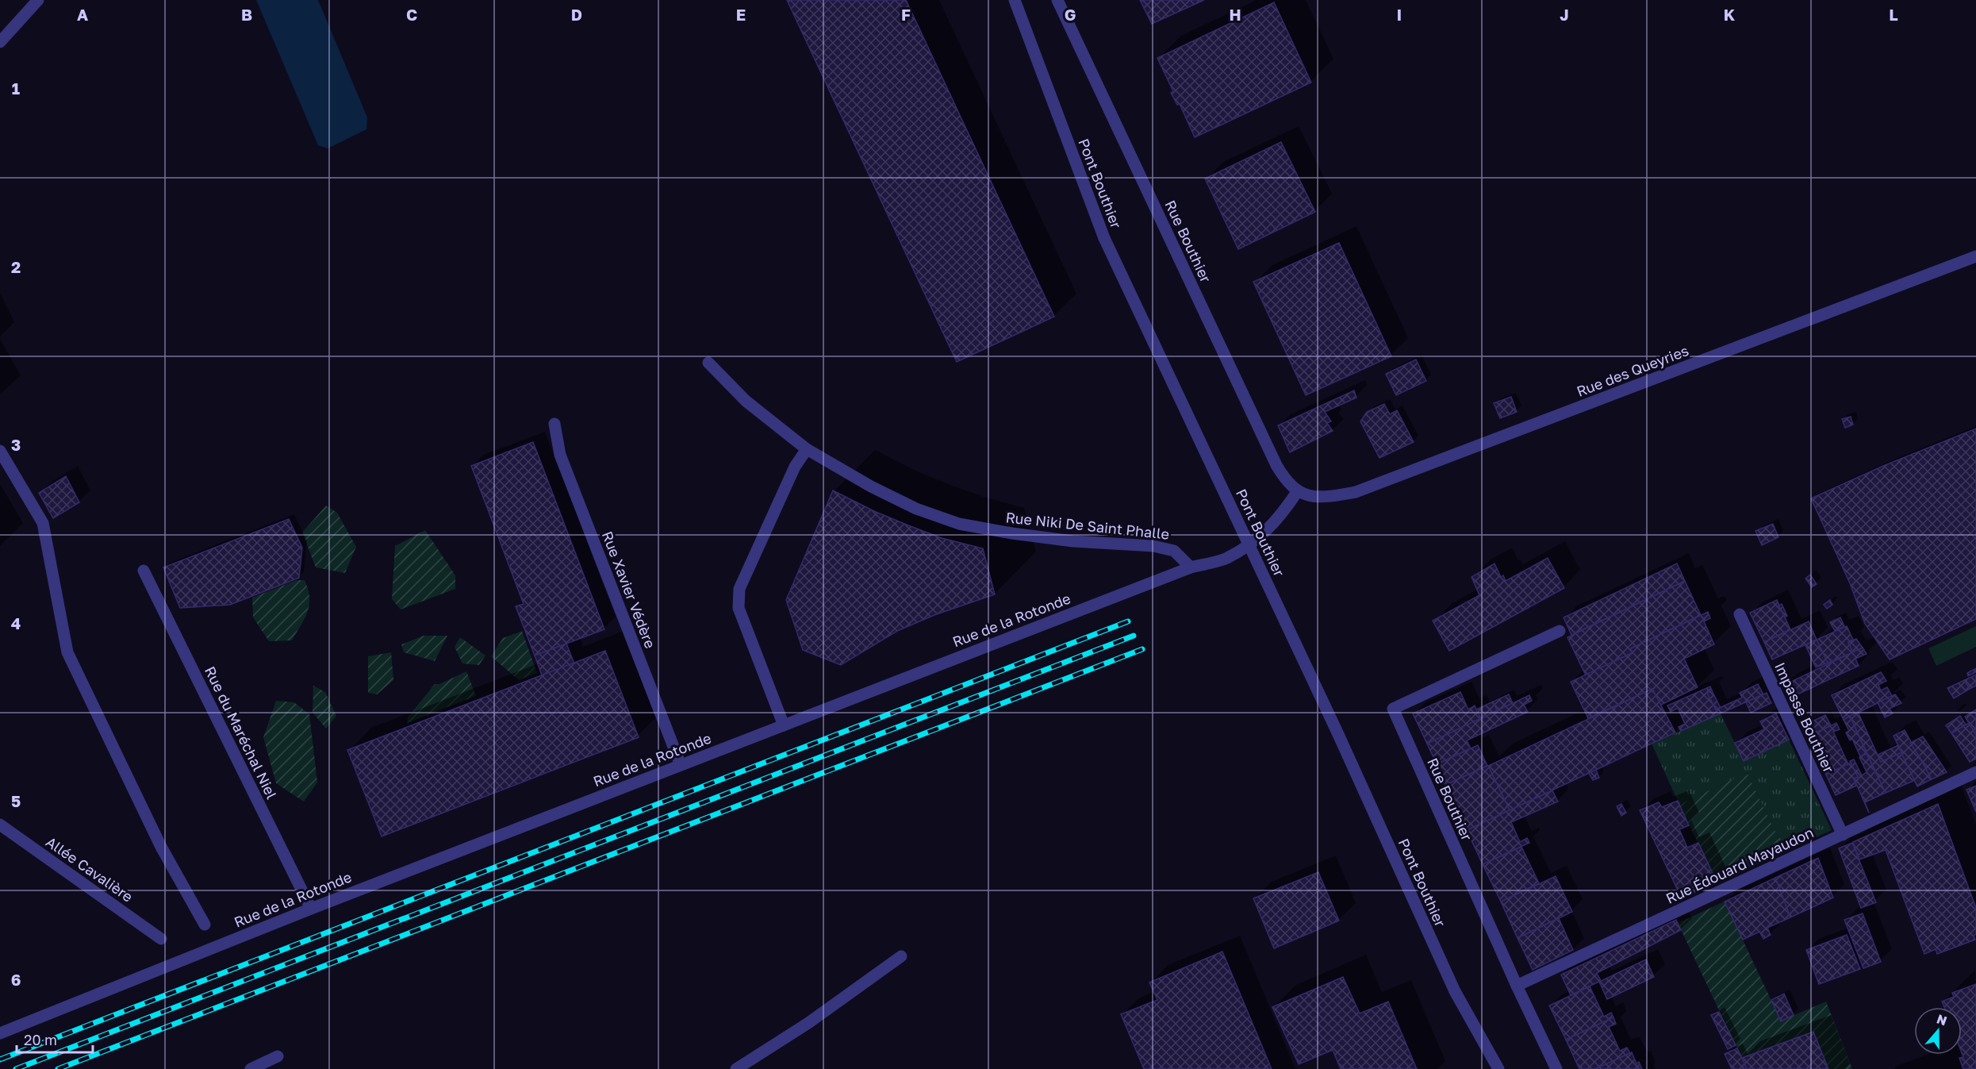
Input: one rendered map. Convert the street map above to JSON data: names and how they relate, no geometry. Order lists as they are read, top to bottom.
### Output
{
  "streets": {
    "street": [
      "Pont Bouthier",
      "Rue Bouthier",
      "Rue des Queyries",
      "Rue Niki De Saint Phalle",
      "Rue Xavier Védère",
      "Rue de la Rotonde",
      "Impasse Bouthier",
      "Rue du Maréchal Niel",
      "Rue Édouard Mayaudon",
      "Allée Cavalière"
    ]
  },
  "crossings": [
    ["Rue Bouthier", "Rue des Queyries"],
    ["Rue Bouthier", "Rue de la Rotonde"],
    ["Rue Bouthier", "Rue Édouard Mayaudon"],
    ["Rue des Queyries", "Rue de la Rotonde"],
    ["Rue Niki De Saint Phalle", "Rue de la Rotonde"],
    ["Rue Xavier Védère", "Rue de la Rotonde"],
    ["Rue de la Rotonde", "Rue du Maréchal Niel"],
    ["Impasse Bouthier", "Rue Édouard Mayaudon"]
  ],
  "scale_bar": "20 m",
  "north": "top",
  "grid": {
    "columns": [
      "A",
      "B",
      "C",
      "D",
      "E",
      "F",
      "G",
      "H",
      "I",
      "J",
      "K",
      "L"
    ],
    "rows": [
      "1",
      "2",
      "3",
      "4",
      "5",
      "6"
    ]
  }
}
